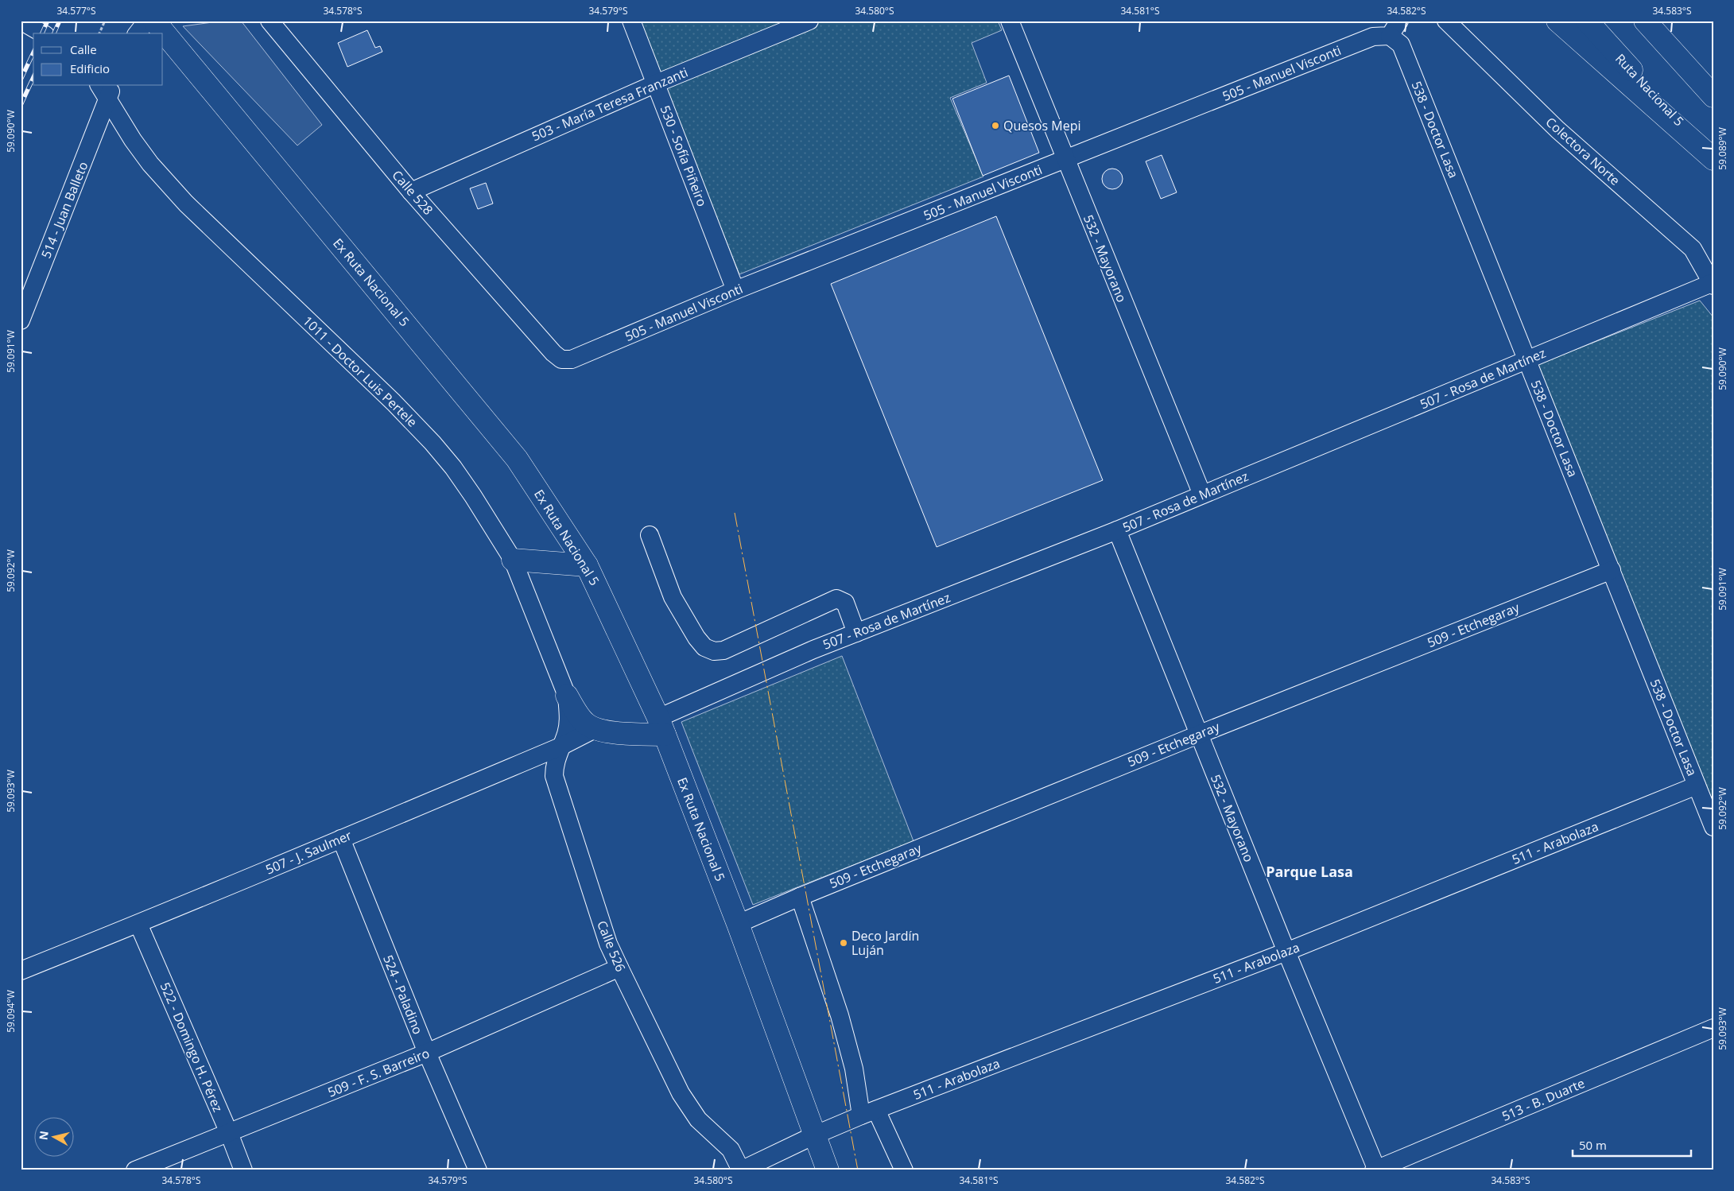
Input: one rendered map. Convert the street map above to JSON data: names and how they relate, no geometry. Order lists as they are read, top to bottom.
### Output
{
  "streets": {
    "main road": ["Ruta Nacional 5", "Ex Ruta Nacional 5"],
    "street": [
      "505 - Manuel Visconti",
      "503 - María Teresa Franzanti",
      "538 - Doctor Lasa",
      "Colectora Norte",
      "530 - Sofía Piñeiro",
      "Calle 528",
      "514 - Juan Balleto",
      "532 - Mayorano",
      "1011 - Doctor Luis Pertele",
      "507 - Rosa de Martínez",
      "509 - Etchegaray",
      "511 - Arabolaza",
      "507 - J. Saulmer",
      "Calle 526",
      "524 - Paladino",
      "522 - Domingo H. Pérez",
      "509 - F. S. Barreiro",
      "513 - B. Duarte"
    ]
  },
  "crossings": [
    ["505 - Manuel Visconti", "538 - Doctor Lasa"],
    ["505 - Manuel Visconti", "530 - Sofía Piñeiro"],
    ["505 - Manuel Visconti", "Calle 528"],
    ["505 - Manuel Visconti", "532 - Mayorano"],
    ["503 - María Teresa Franzanti", "530 - Sofía Piñeiro"],
    ["503 - María Teresa Franzanti", "Calle 528"],
    ["538 - Doctor Lasa", "507 - Rosa de Martínez"],
    ["538 - Doctor Lasa", "509 - Etchegaray"],
    ["538 - Doctor Lasa", "511 - Arabolaza"],
    ["Colectora Norte", "507 - Rosa de Martínez"],
    ["514 - Juan Balleto", "1011 - Doctor Luis Pertele"],
    ["532 - Mayorano", "507 - Rosa de Martínez"],
    ["532 - Mayorano", "509 - Etchegaray"],
    ["532 - Mayorano", "511 - Arabolaza"],
    ["532 - Mayorano", "513 - B. Duarte"],
    ["Ex Ruta Nacional 5", "507 - Rosa de Martínez"],
    ["Ex Ruta Nacional 5", "509 - Etchegaray"],
    ["Ex Ruta Nacional 5", "511 - Arabolaza"],
    ["1011 - Doctor Luis Pertele", "Calle 526"],
    ["511 - Arabolaza", "Calle 526"],
    ["507 - J. Saulmer", "Calle 526"],
    ["507 - J. Saulmer", "524 - Paladino"],
    ["507 - J. Saulmer", "522 - Domingo H. Pérez"],
    ["Calle 526", "509 - F. S. Barreiro"],
    ["524 - Paladino", "509 - F. S. Barreiro"],
    ["522 - Domingo H. Pérez", "509 - F. S. Barreiro"]
  ],
  "districts": ["Parque Lasa"],
  "places": ["Quesos Mepi", "Deco Jardín Luján"],
  "legend": ["Calle", "Edificio"],
  "scale_bar": "50 m",
  "north": "left",
  "coordinates": [
    "34.577°S",
    "34.578°S",
    "34.579°S",
    "34.580°S",
    "34.581°S",
    "34.582°S",
    "34.583°S",
    "59.090°W",
    "59.089°W",
    "59.091°W",
    "59.092°W",
    "59.093°W",
    "59.094°W"
  ]
}
